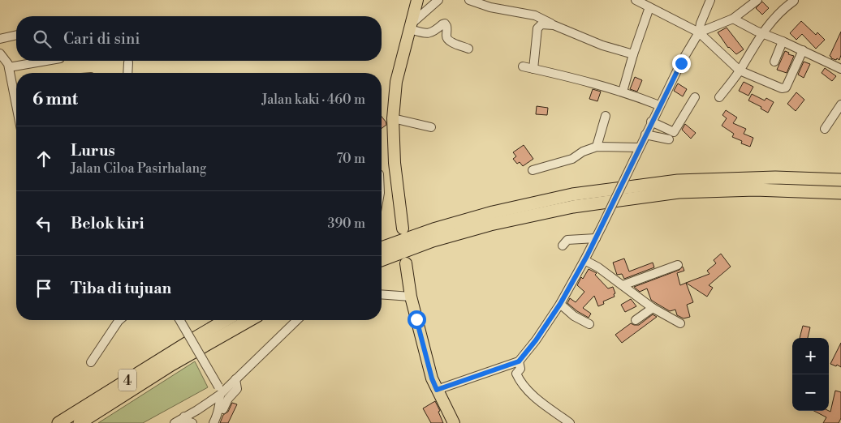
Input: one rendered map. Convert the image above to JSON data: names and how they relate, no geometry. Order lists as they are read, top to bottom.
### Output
{
  "streets": {
    "highway": ["4"]
  },
  "page": {
    "search": "Cari di sini",
    "heading": ["6 mnt", "Jalan kaki · 460 m"],
    "list": [
      ["Lurus", "Jalan Ciloa Pasirhalang", "70 m"],
      ["Belok kiri", "390 m"],
      "Tiba di tujuan"
    ],
    "map_buttons": ["+", "−"]
  }
}
